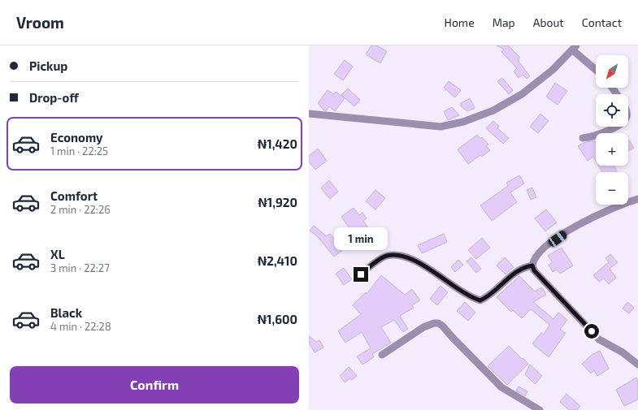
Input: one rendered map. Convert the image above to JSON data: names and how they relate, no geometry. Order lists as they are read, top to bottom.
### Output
{
  "north": "bottom left",
  "page": {
    "header": "Vroom",
    "nav": [
      "Home",
      "Map",
      "About",
      "Contact"
    ],
    "banner": ["Pickup", "Drop-off"],
    "map_buttons": ["+", "−"],
    "list": [
      {
        "name": "Economy",
        "note": "1 min · 22:25",
        "value": "₦1,420"
      },
      {
        "name": "Comfort",
        "note": "2 min · 22:26",
        "value": "₦1,920"
      },
      {
        "name": "XL",
        "note": "3 min · 22:27",
        "value": "₦2,410"
      },
      {
        "name": "Black",
        "note": "4 min · 22:28",
        "value": "₦1,600"
      }
    ],
    "bubble": "1 min",
    "buttons": "Confirm"
  }
}
